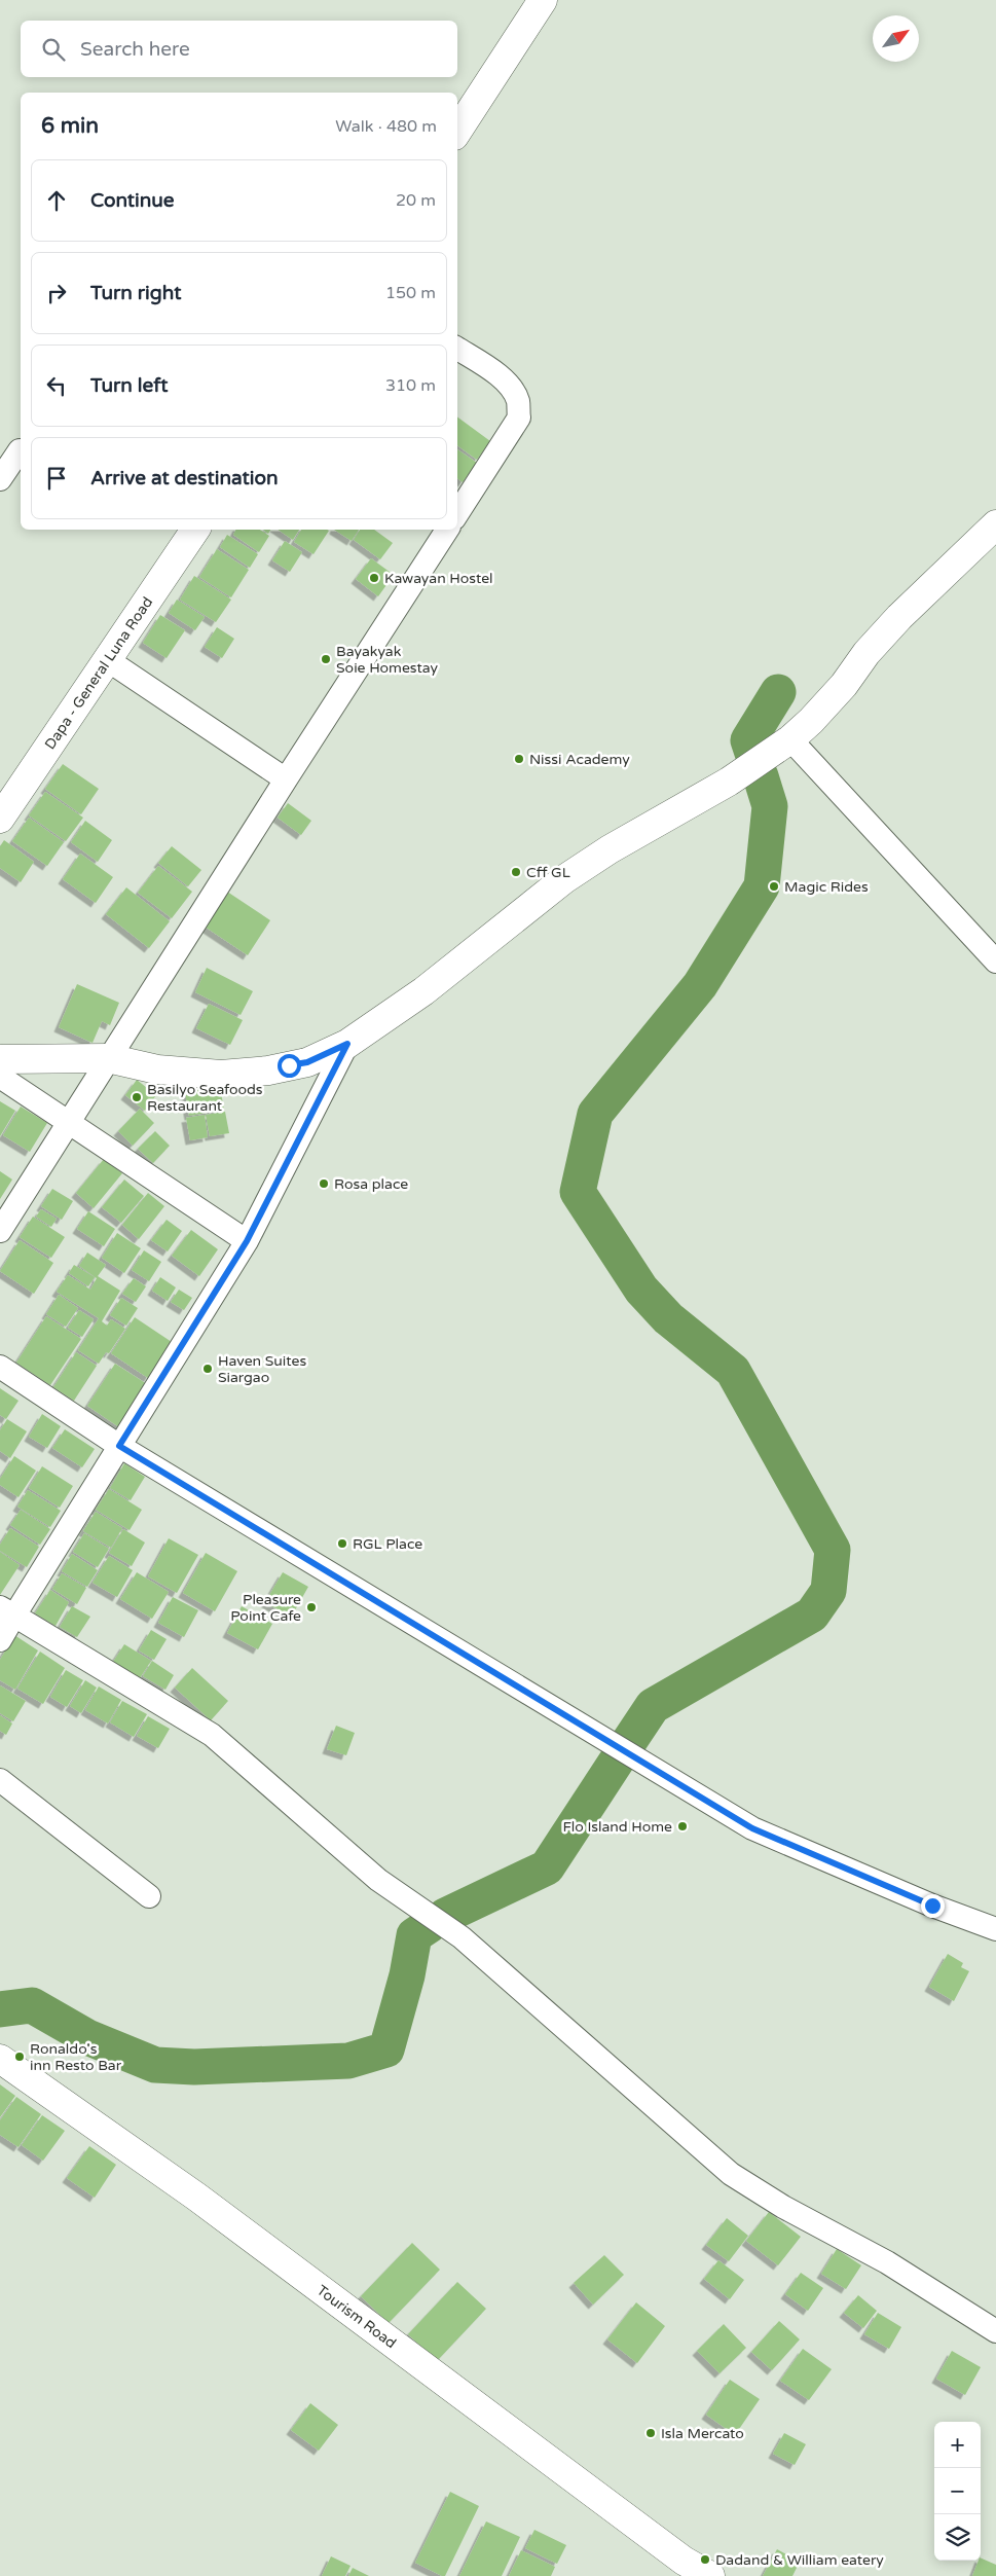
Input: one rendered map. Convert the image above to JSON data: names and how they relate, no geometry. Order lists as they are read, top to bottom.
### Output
{
  "streets": {
    "street": ["Dapa - General Luna Road", "Tourism Road"]
  },
  "places": [
    "Kawayan Hostel",
    "Bayakyak Soie Homestay",
    "Nissi Academy",
    "Cff GL",
    "Magic Rides",
    "Basilyo Seafoods Restaurant",
    "Rosa place",
    "Haven Suites Siargao",
    "RGL Place",
    "Pleasure Point Cafe",
    "Flo Island Home",
    "Ronaldo's inn Resto Bar",
    "Isla Mercato",
    "Dadand & William eatery"
  ],
  "north": "top right",
  "page": {
    "search": "Search here",
    "heading": ["6 min", "Walk · 480 m"],
    "list": [
      ["Continue", "20 m"],
      ["Turn right", "150 m"],
      ["Turn left", "310 m"],
      "Arrive at destination"
    ],
    "map_buttons": ["+", "−"]
  }
}
